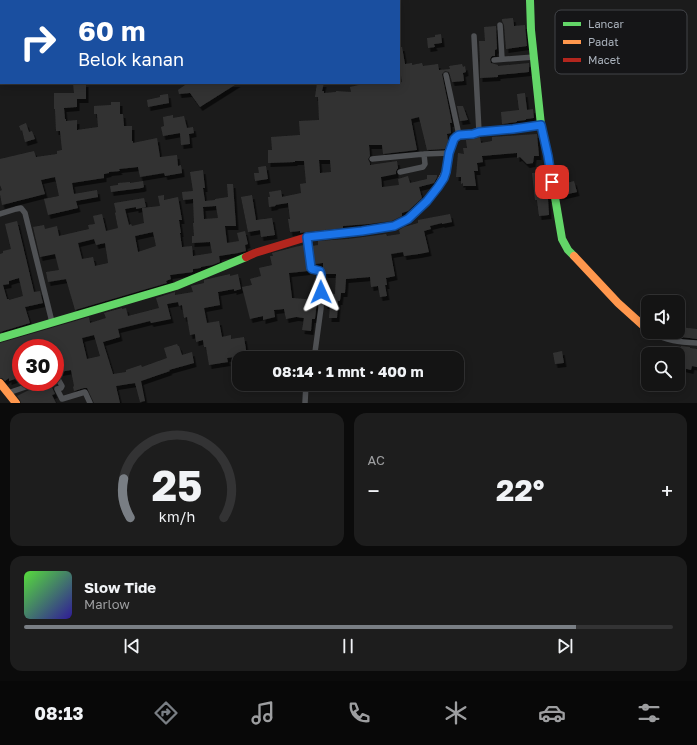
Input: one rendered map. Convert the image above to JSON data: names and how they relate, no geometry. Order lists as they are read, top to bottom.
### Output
{
  "legend": ["Lancar", "Padat", "Macet"],
  "page": {
    "turn": ["60 m", "Belok kanan"],
    "limit": "30",
    "trip": "08:14 · 1 mnt · 400 m",
    "tile": "AC",
    "heat": ["−", "22°", "+"],
    "song": ["Slow Tide", "Marlow"],
    "tabs": "08:13",
    "gauge": ["25", "km/h"]
  }
}
